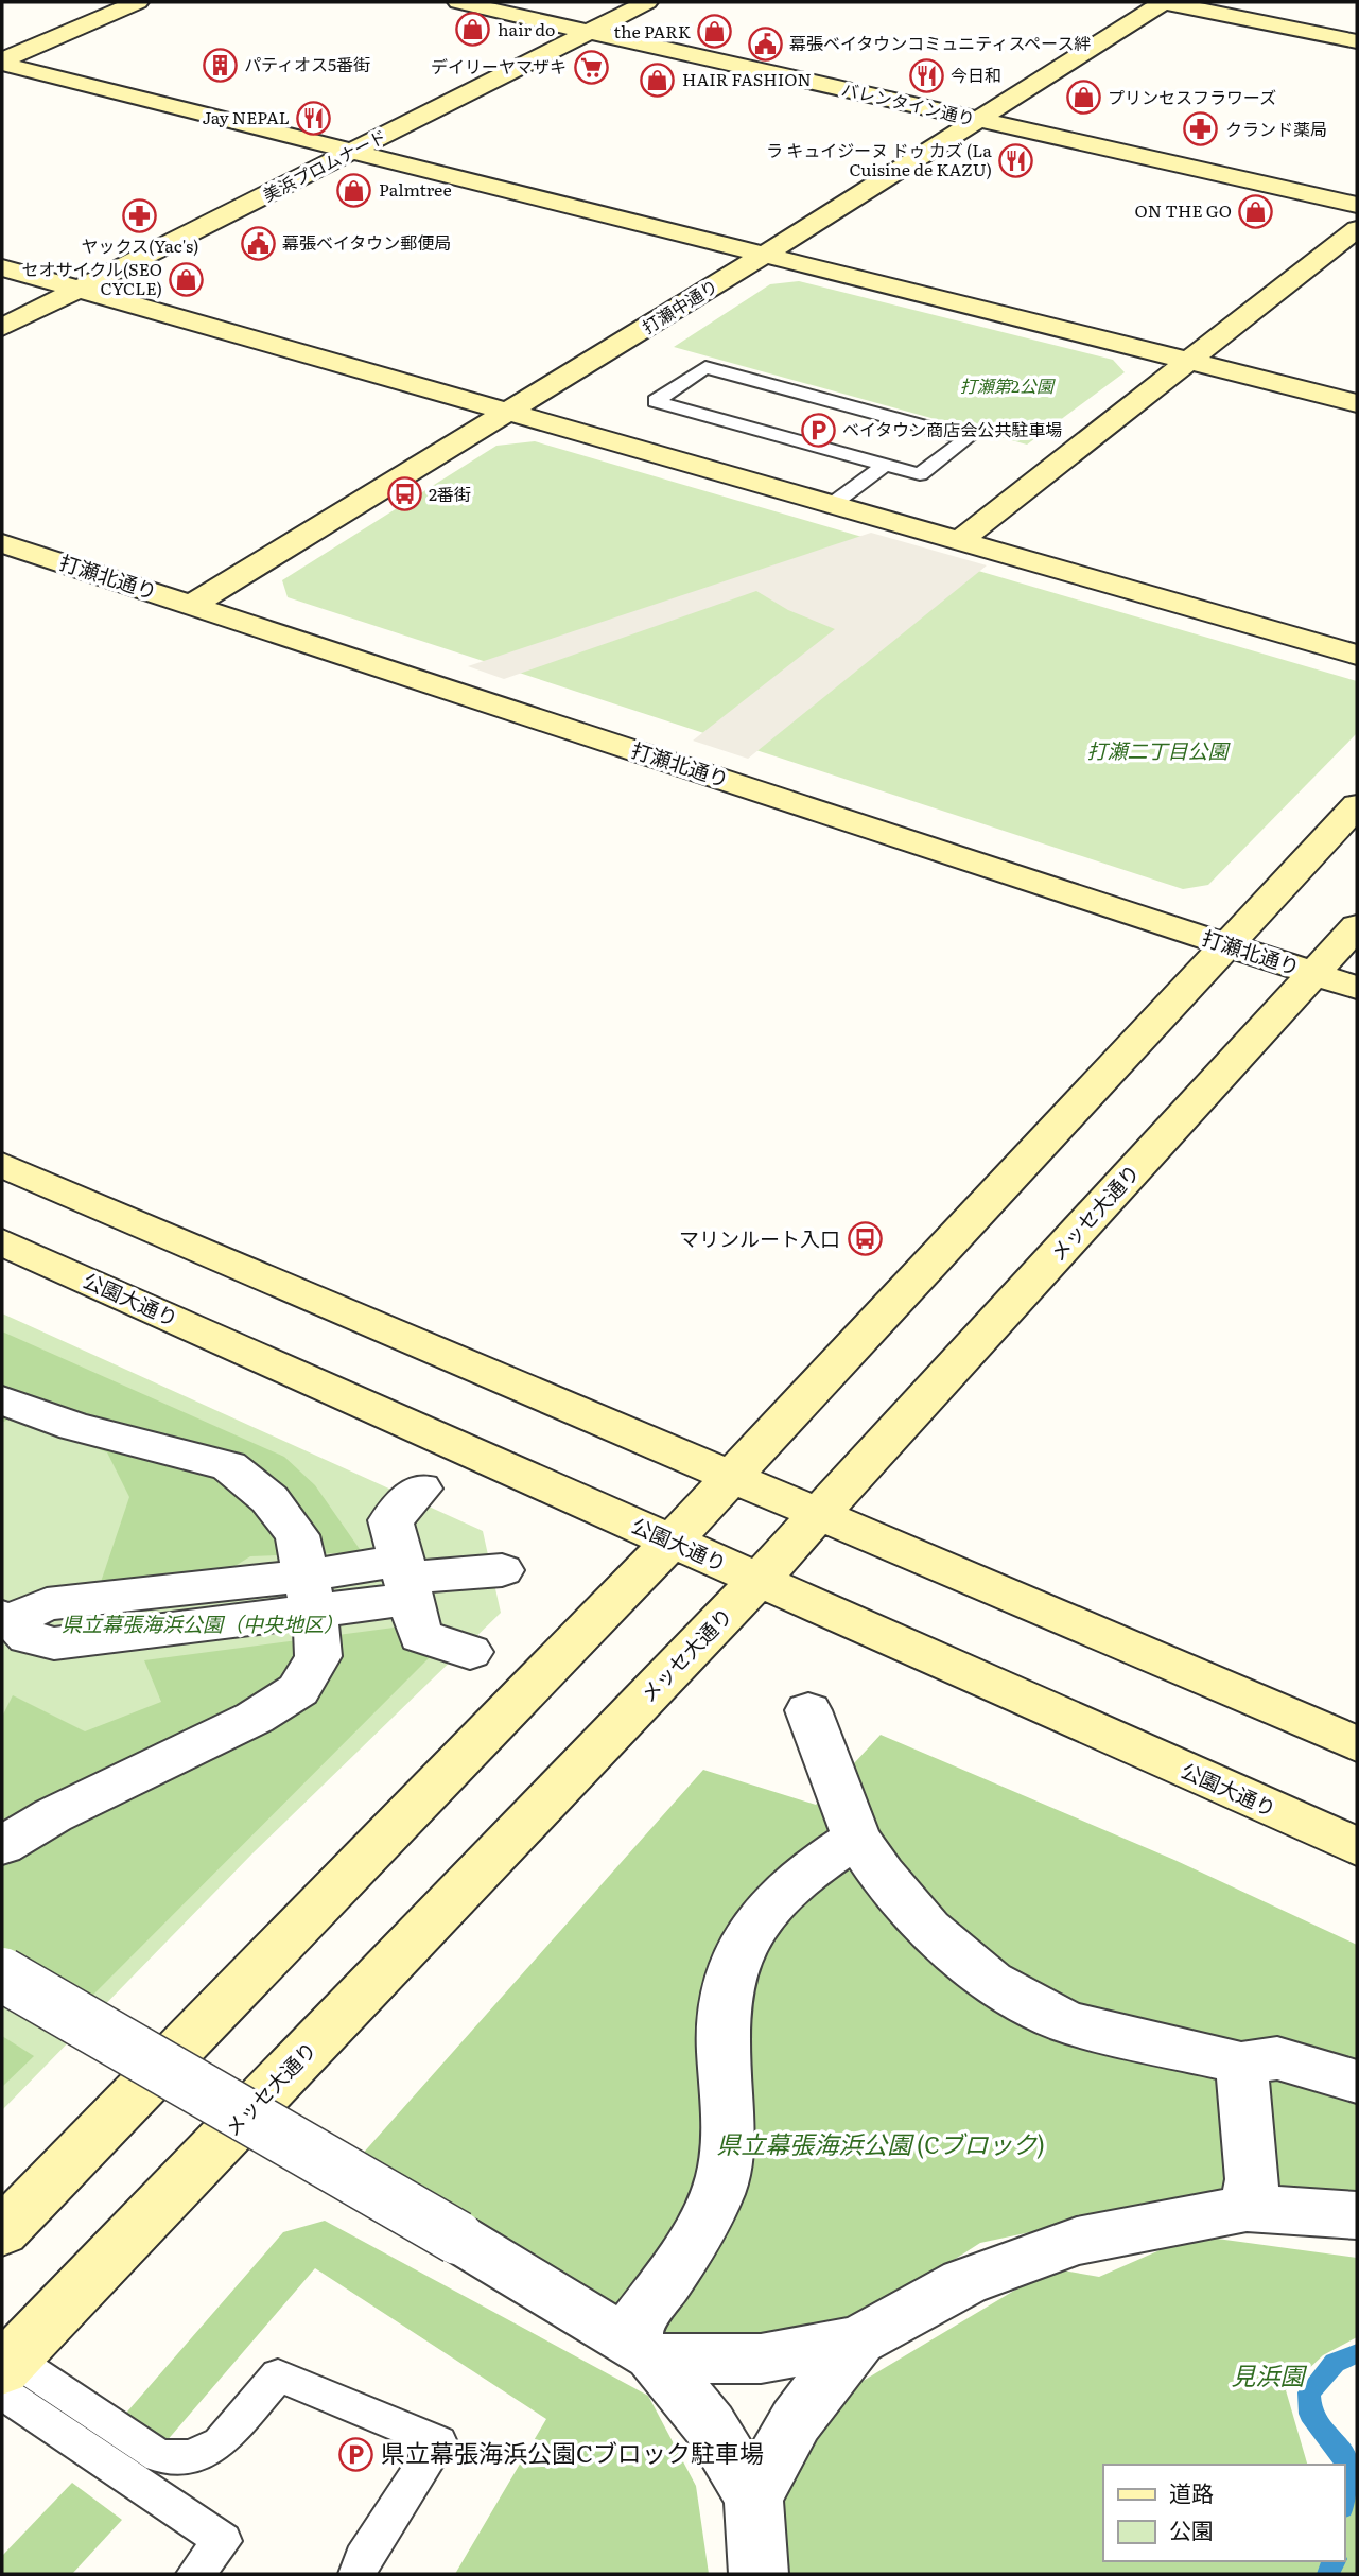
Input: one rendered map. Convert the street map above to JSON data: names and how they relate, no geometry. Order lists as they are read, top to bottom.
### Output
{
  "streets": {
    "street": [
      "バレンタイン通り",
      "美浜プロムナード",
      "打瀬中通り",
      "打瀬北通り",
      "メッセ大通り",
      "公園大通り"
    ]
  },
  "crossings": [
    ["バレンタイン通り", "美浜プロムナード"],
    ["バレンタイン通り", "打瀬中通り"],
    ["打瀬中通り", "打瀬北通り"],
    ["打瀬北通り", "メッセ大通り"],
    ["メッセ大通り", "公園大通り"]
  ],
  "parks": [
    "打瀬第2公園",
    "打瀬二丁目公園",
    "県立幕張海浜公園（中央地区）",
    "県立幕張海浜公園 (Cブロック)",
    "見浜園"
  ],
  "places": {
    "shop": [
      "hair do",
      "the PARK",
      "HAIR FASHION",
      "プリンセスフラワーズ",
      "Palmtree",
      "ON THE GO",
      "セオサイクル(SEO CYCLE)"
    ],
    "public building": ["幕張ベイタウンコミュニティスペース絆", "幕張ベイタウン郵便局"],
    "building": ["パティオス5番街"],
    "supermarket": ["デイリーヤマザキ"],
    "restaurant": ["今日和", "Jay NEPAL", "ラ キュイジーヌ ドゥ カズ (La Cuisine de KAZU)"],
    "pharmacy": ["クランド薬局", "ヤックス(Yac's)"],
    "parking": ["ベイタウン商店会公共駐車場", "県立幕張海浜公園Cブロック駐車場"],
    "bus stop": ["2番街", "マリンルート入口"]
  },
  "legend": ["道路", "公園"]
}
